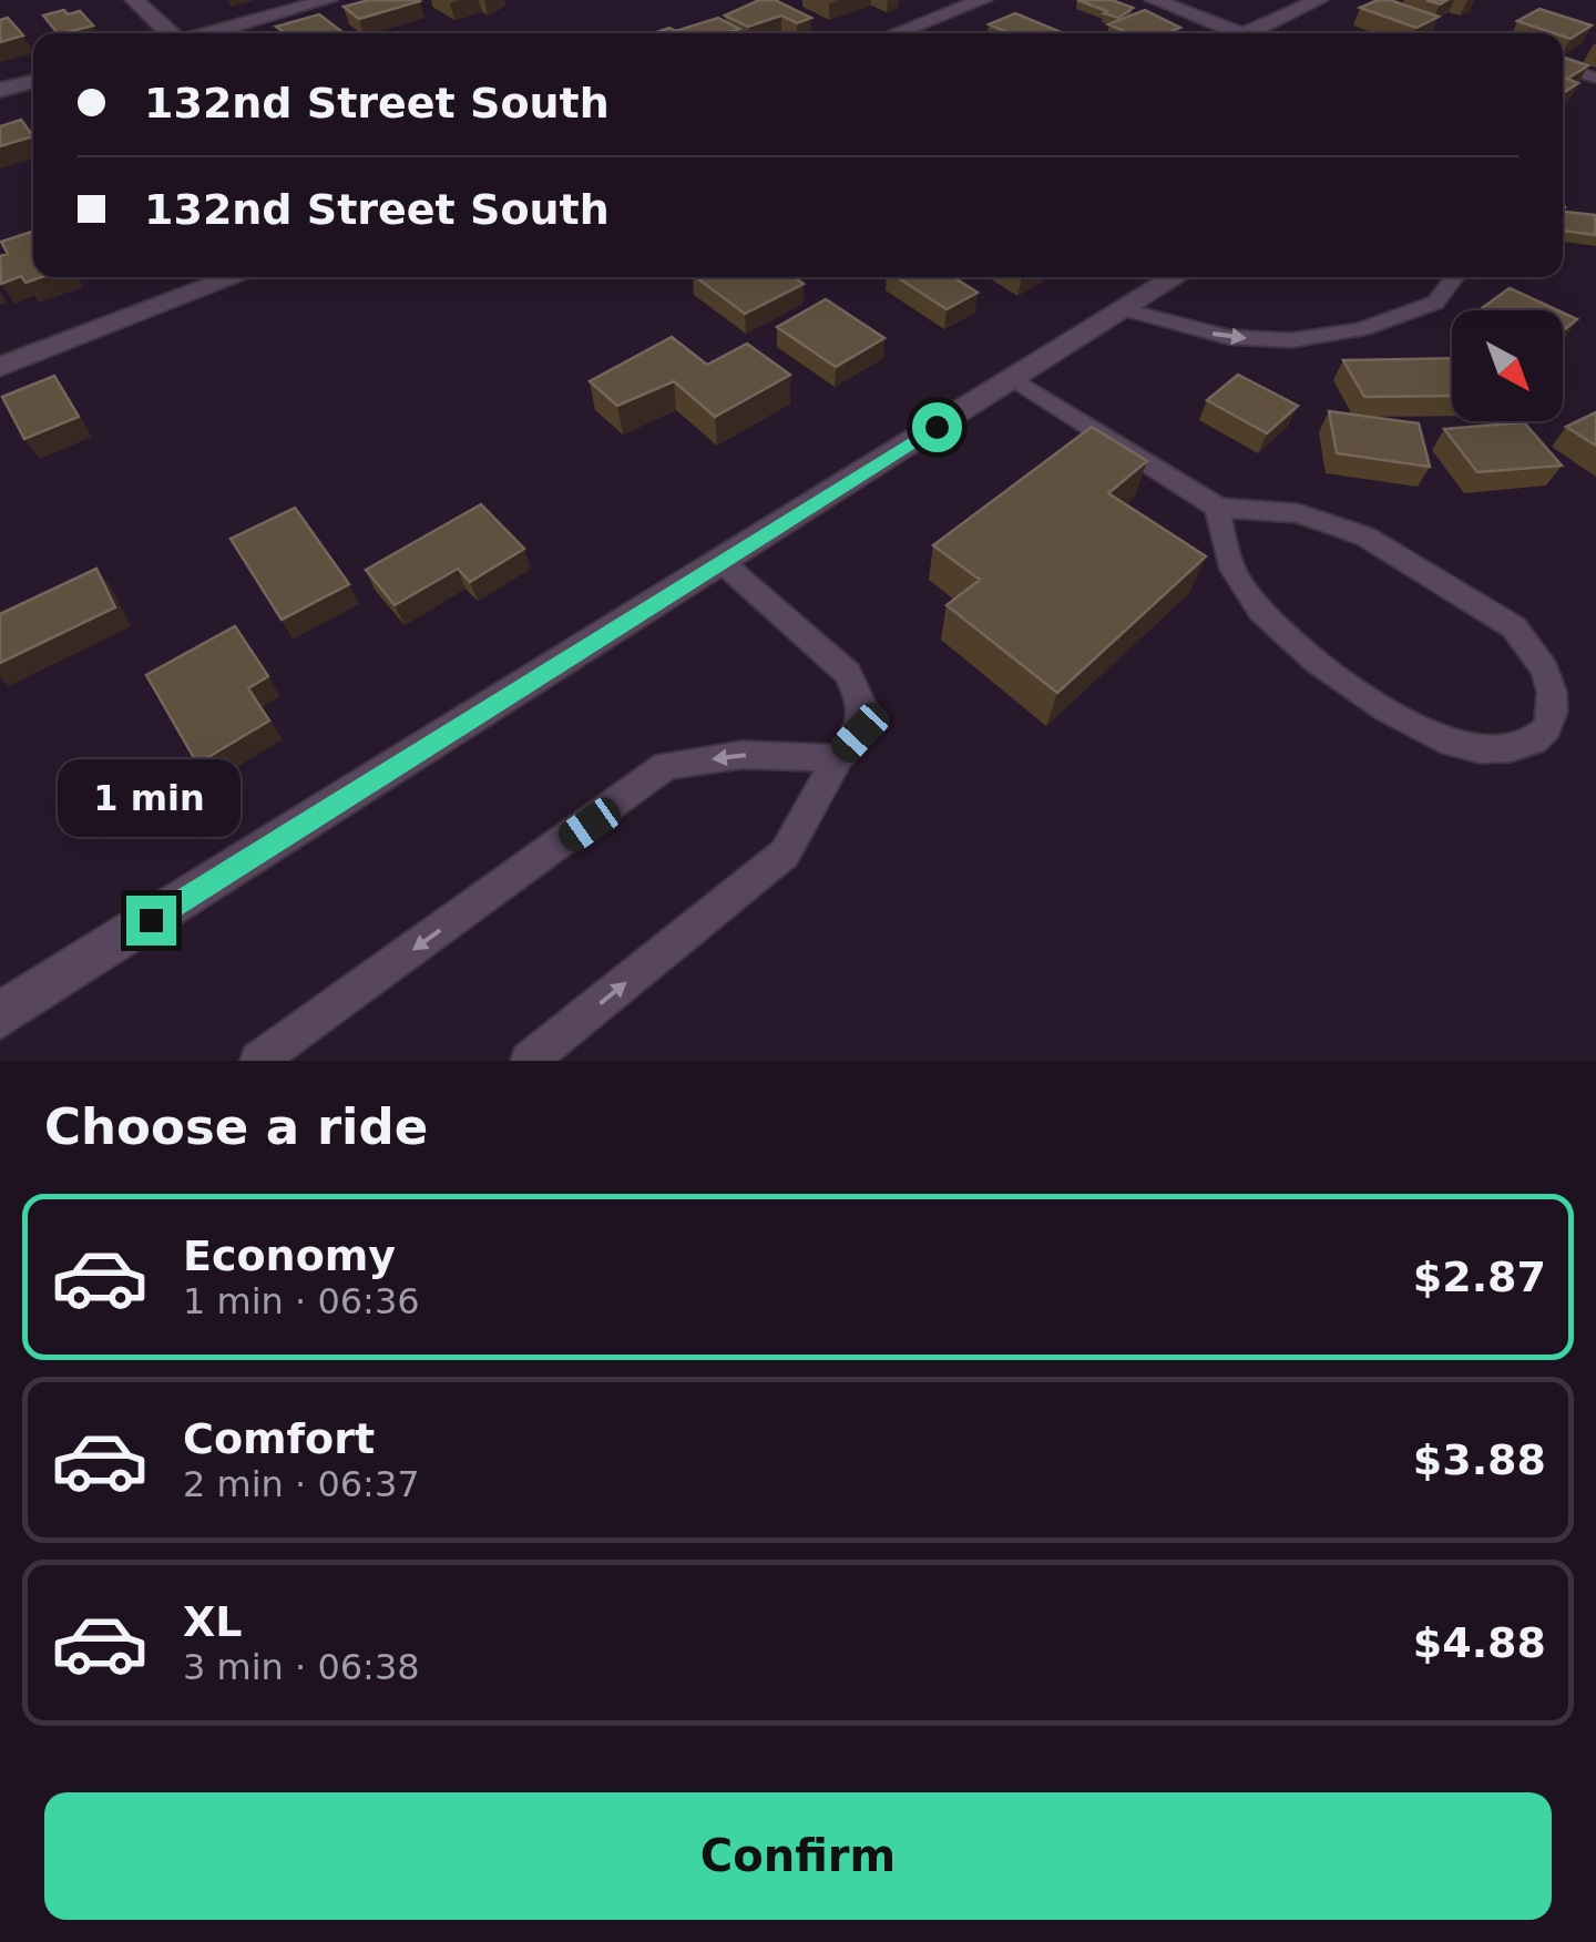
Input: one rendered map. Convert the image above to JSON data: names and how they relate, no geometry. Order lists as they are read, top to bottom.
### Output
{
  "north": "bottom right",
  "page": {
    "banner": ["132nd Street South", "132nd Street South"],
    "bubble": "1 min",
    "heading": "Choose a ride",
    "list": [
      {
        "name": "Economy",
        "note": "1 min · 06:36",
        "value": "$2.87"
      },
      {
        "name": "Comfort",
        "note": "2 min · 06:37",
        "value": "$3.88"
      },
      {
        "name": "XL",
        "note": "3 min · 06:38",
        "value": "$4.88"
      }
    ],
    "buttons": "Confirm"
  }
}
